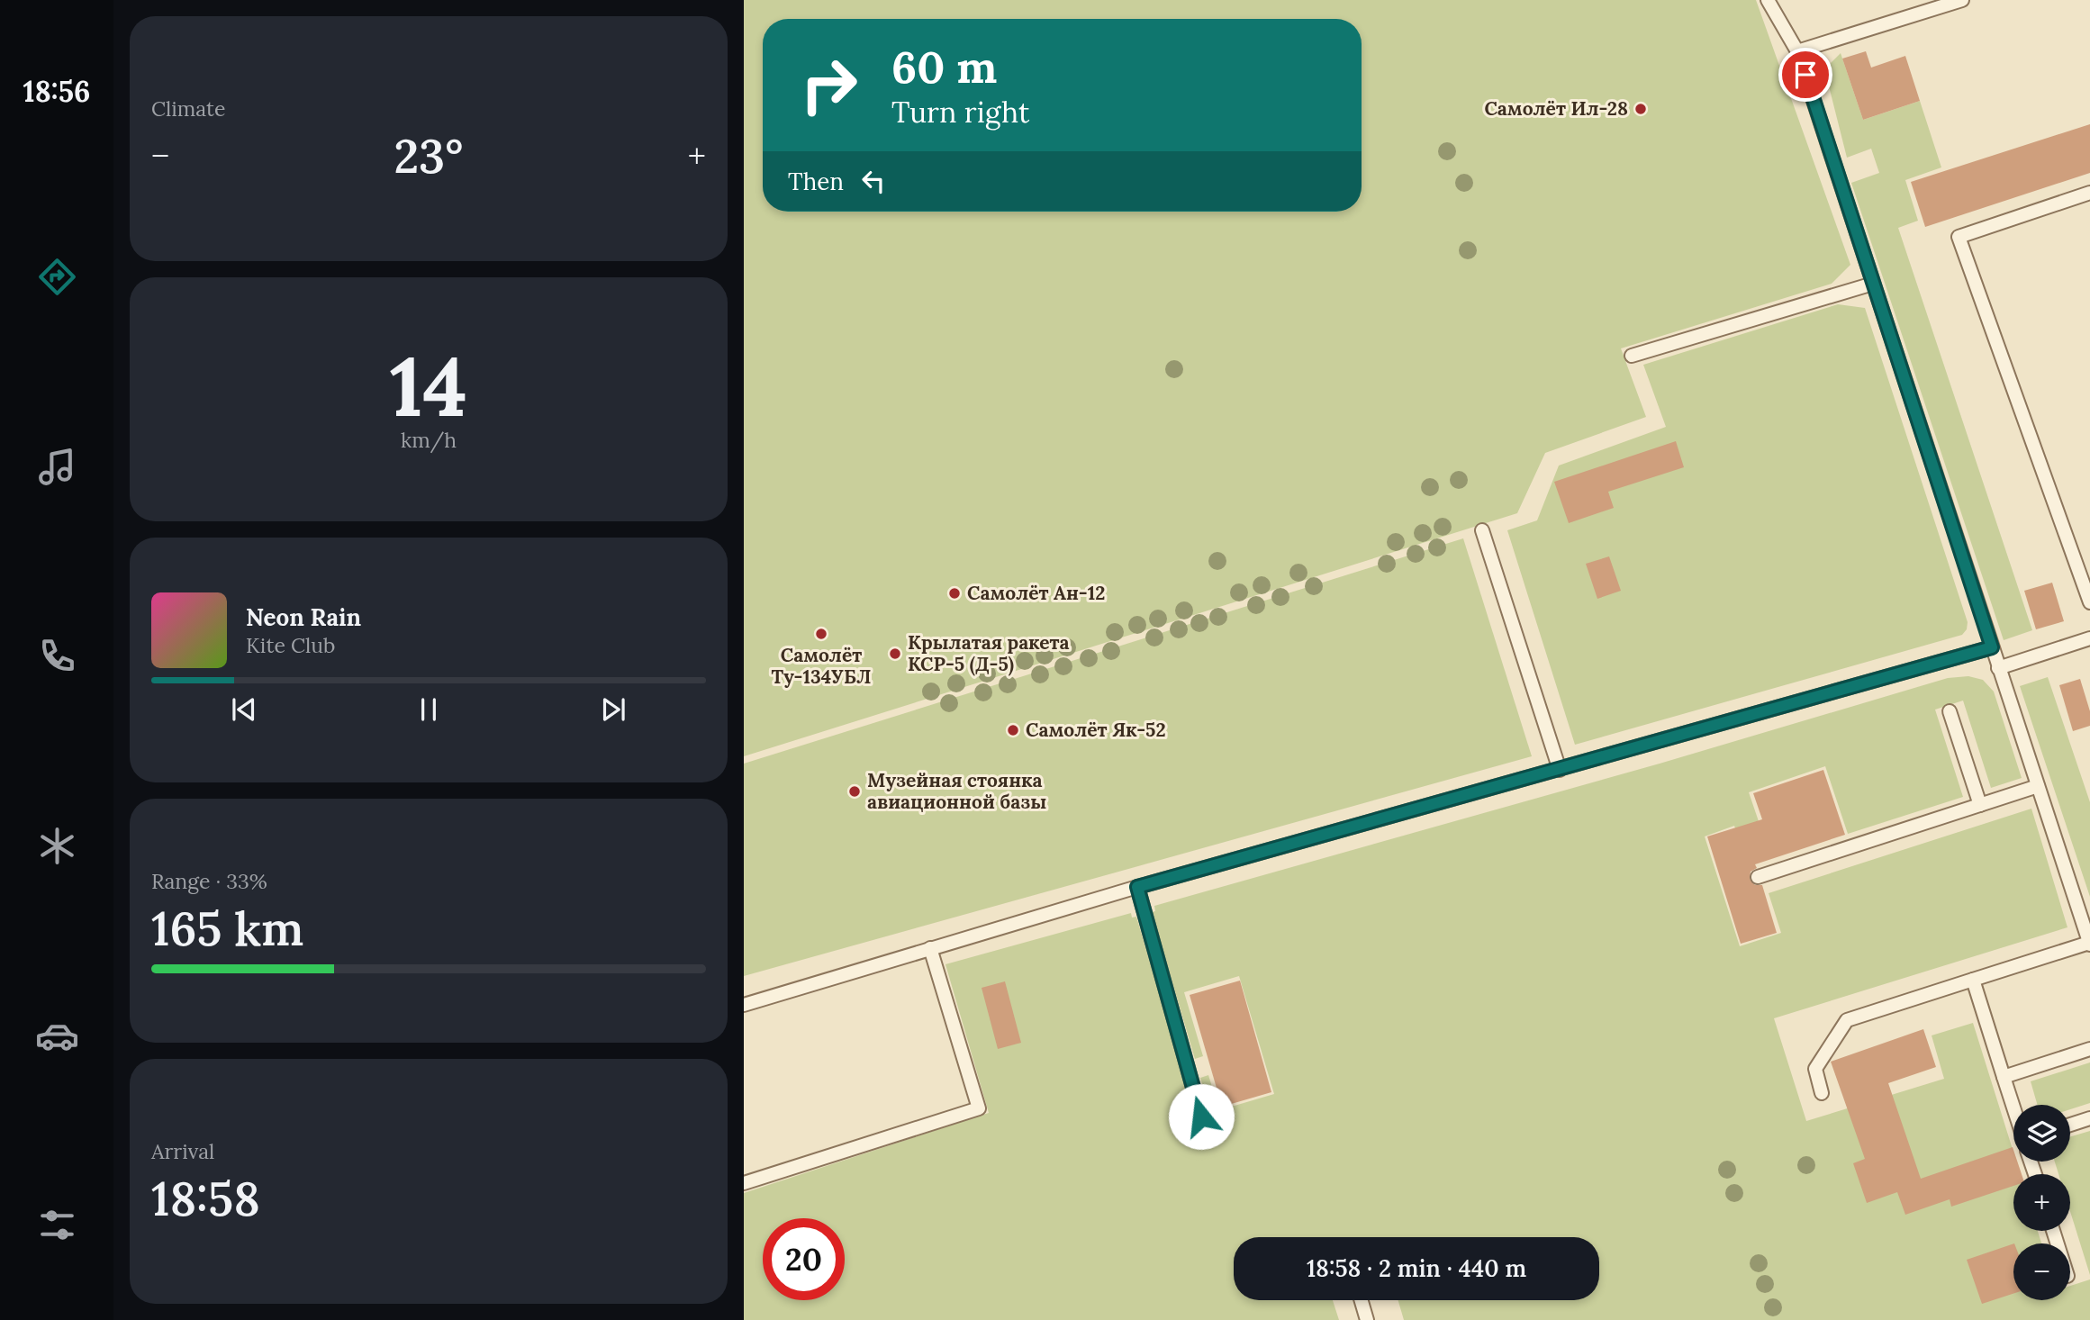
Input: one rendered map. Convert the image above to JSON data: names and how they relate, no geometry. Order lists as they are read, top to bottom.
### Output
{
  "places": [
    "Самолёт Ил-28",
    "Самолёт Ан-12",
    "Самолёт Ту-134УБЛ",
    "Крылатая ракета КСР-5 (Д-5)",
    "Самолёт Як-52",
    "Музейная стоянка авиационной базы"
  ],
  "page": {
    "tabs": "18:56",
    "tile": [
      "Climate",
      ["14", "km/h"],
      ["Range · 33%", "165 km"],
      ["Arrival", "18:58"]
    ],
    "turn": ["60 m", "Turn right"],
    "heat": ["−", "23°", "+"],
    "then": "Then",
    "song": ["Neon Rain", "Kite Club"],
    "map_buttons": ["+", "−"],
    "limit": "20",
    "trip": "18:58 · 2 min · 440 m"
  }
}
